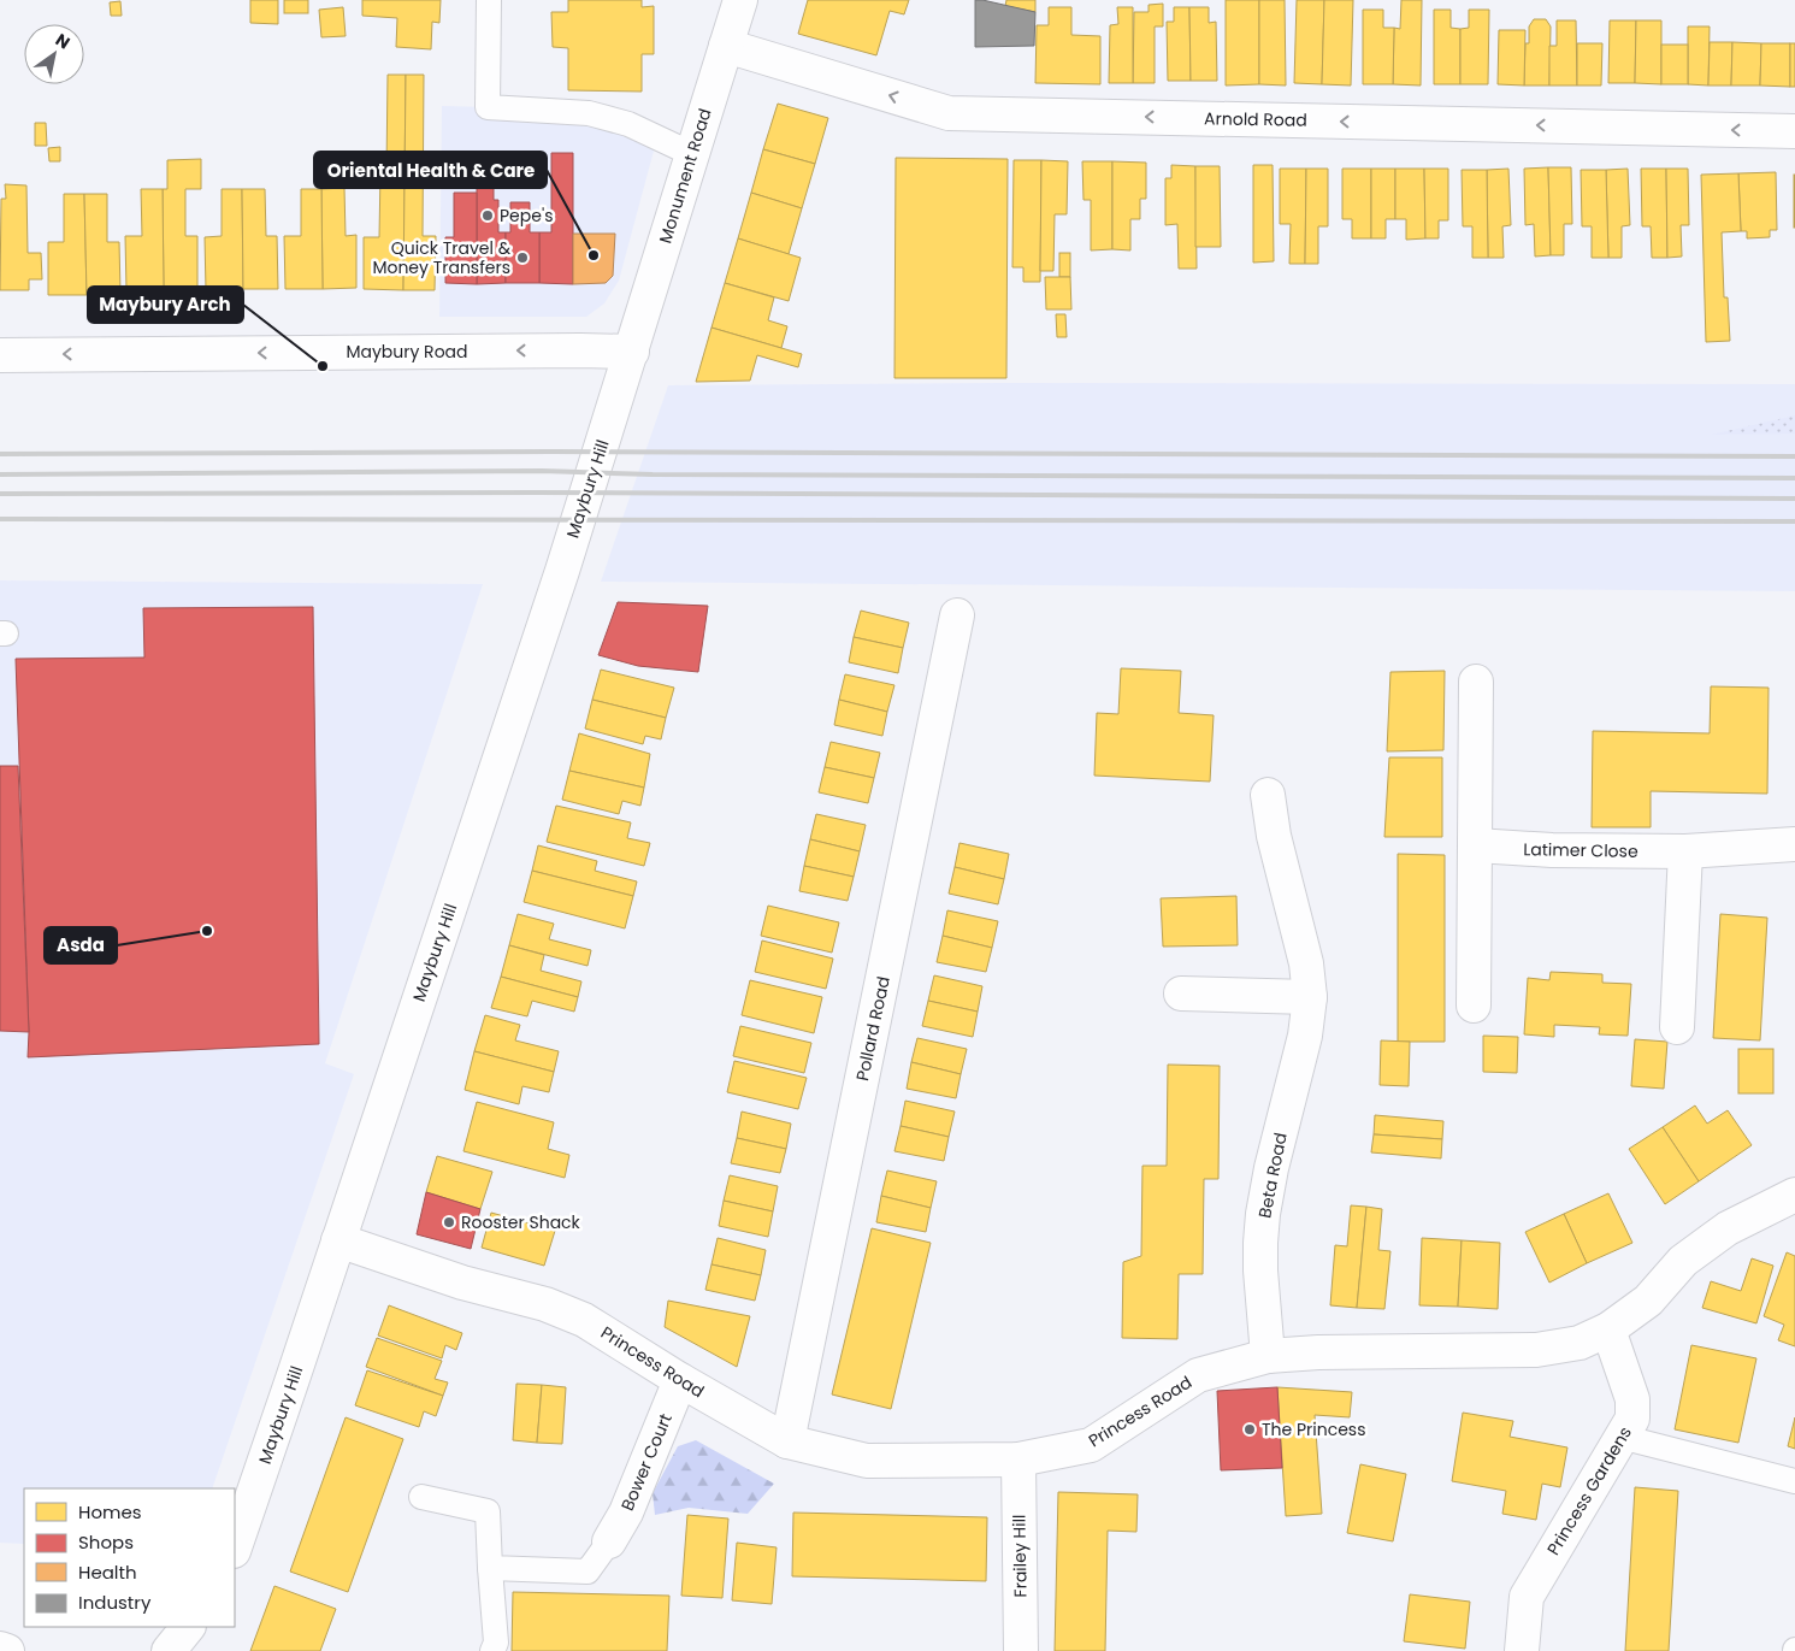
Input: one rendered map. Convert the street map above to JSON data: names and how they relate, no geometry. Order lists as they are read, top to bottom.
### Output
{
  "streets": {
    "street": [
      "Arnold Road",
      "Monument Road",
      "Maybury Road",
      "Maybury Hill",
      "Latimer Close",
      "Pollard Road",
      "Beta Road",
      "Princess Road",
      "Bower Court",
      "Princess Gardens",
      "Frailey Hill"
    ]
  },
  "crossings": [
    ["Arnold Road", "Monument Road"],
    ["Monument Road", "Maybury Road"],
    ["Monument Road", "Maybury Hill"],
    ["Maybury Road", "Maybury Hill"],
    ["Maybury Hill", "Princess Road"],
    ["Pollard Road", "Princess Road"],
    ["Beta Road", "Princess Road"],
    ["Princess Road", "Bower Court"],
    ["Princess Road", "Princess Gardens"],
    ["Princess Road", "Frailey Hill"]
  ],
  "one_way": ["Arnold Road", "Maybury Road"],
  "places": [
    "Pepe's",
    "Oriental Health & Care",
    "Quick Travel & Money Transfers",
    "Maybury Arch",
    "Asda",
    "Rooster Shack",
    "The Princess"
  ],
  "legend": [
    "Homes",
    "Shops",
    "Health",
    "Industry"
  ],
  "north": "top right"
}
